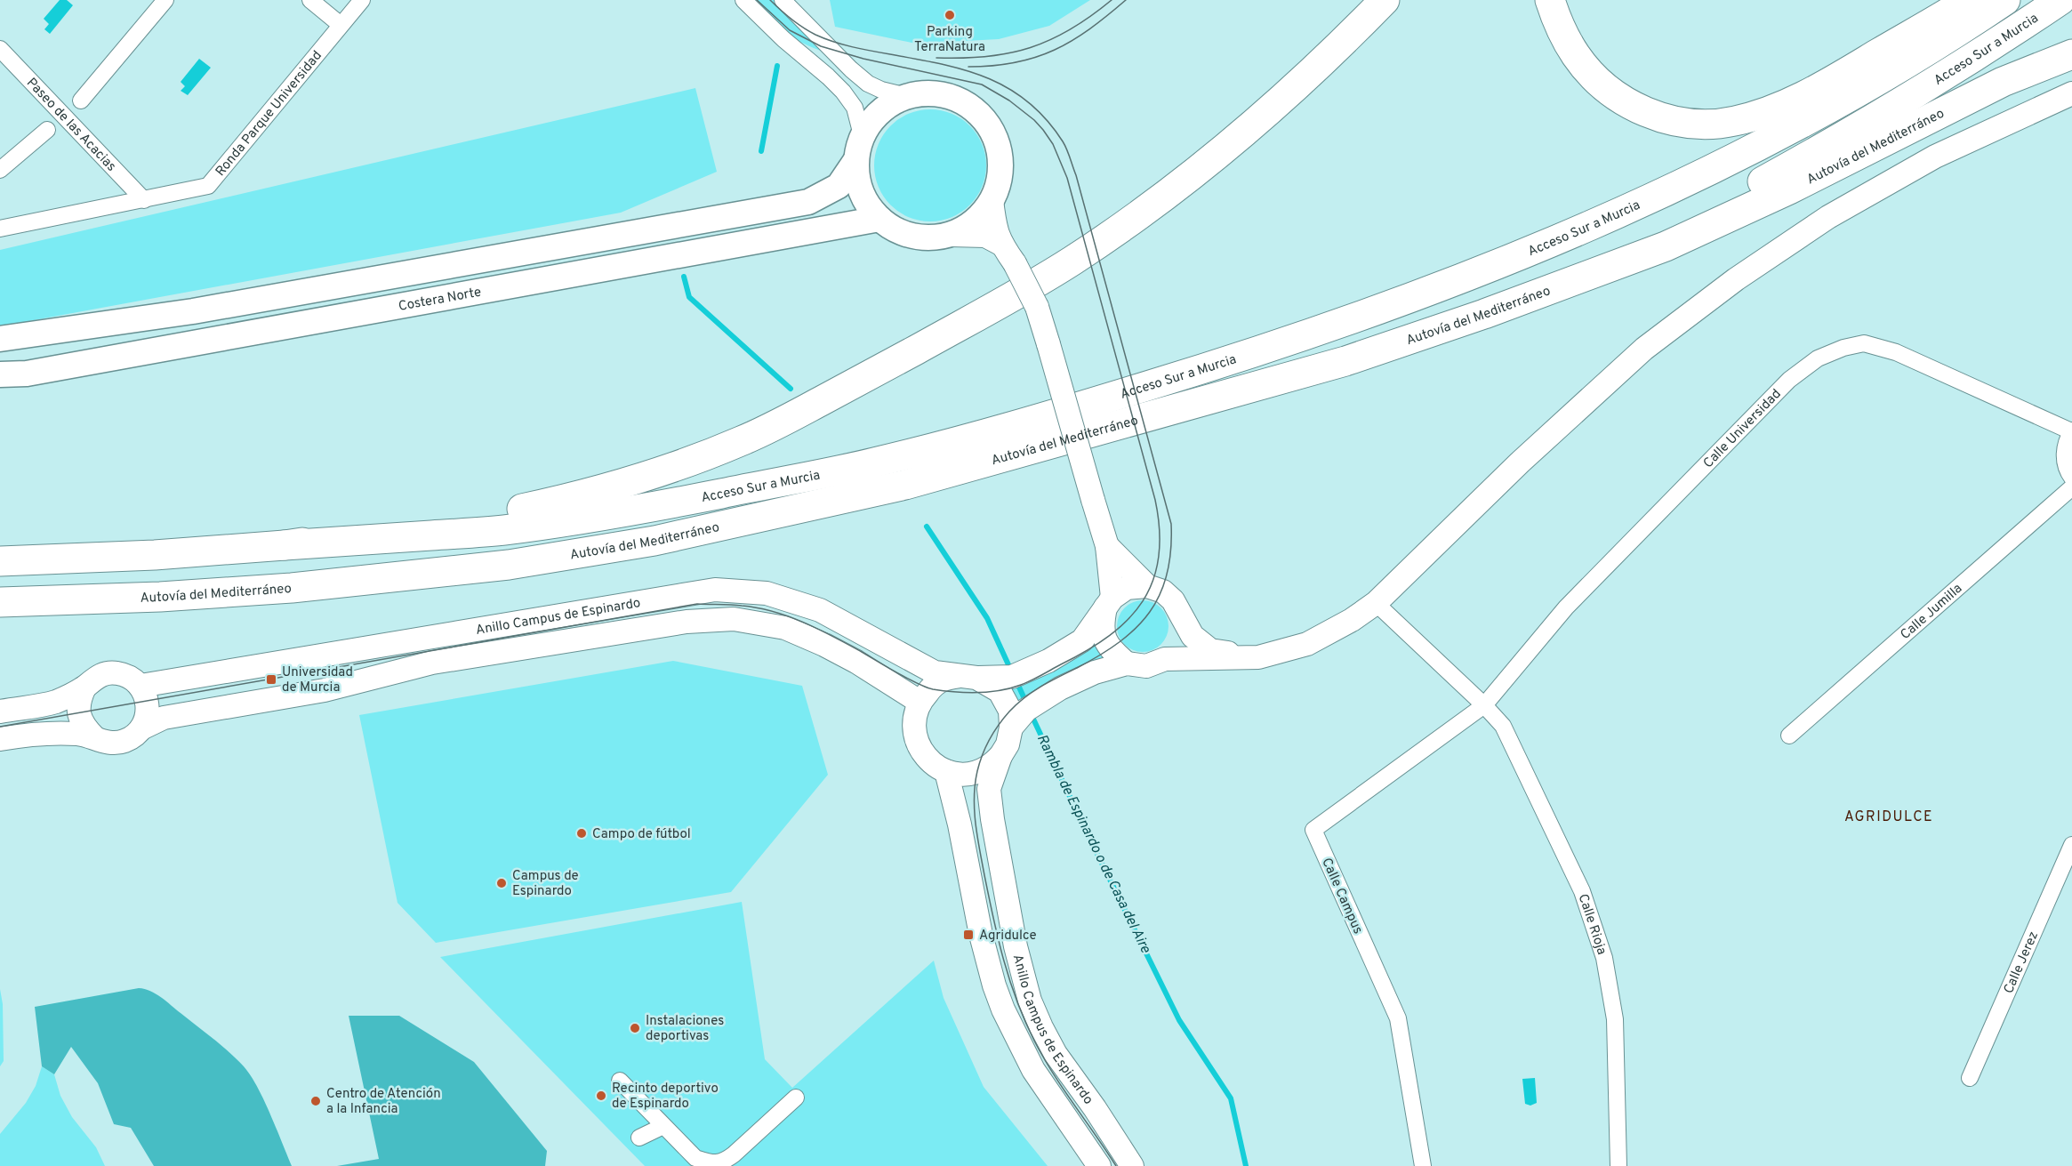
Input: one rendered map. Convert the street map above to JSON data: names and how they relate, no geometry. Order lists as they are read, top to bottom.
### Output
{
  "streets": {
    "highway": ["Acceso Sur a Murcia", "Autovía del Mediterráneo"],
    "main road": ["Costera Norte", "Anillo Campus de Espinardo"],
    "street": [
      "Ronda Parque Universidad",
      "Paseo de las Acacias",
      "Calle Universidad",
      "Calle Jumilla",
      "Calle Campus",
      "Calle Rioja",
      "Calle Jerez"
    ]
  },
  "crossings": [
    ["Acceso Sur a Murcia", "Autovía del Mediterráneo"],
    ["Ronda Parque Universidad", "Paseo de las Acacias"],
    ["Calle Universidad", "Calle Campus"],
    ["Calle Universidad", "Calle Rioja"],
    ["Calle Campus", "Calle Rioja"]
  ],
  "districts": ["AGRIDULCE"],
  "water": ["Rambla de Espinardo o de Casa del Aire"],
  "places": {
    "other": [
      "Parking TerraNatura",
      "Campo de fútbol",
      "Campus de Espinardo",
      "Instalaciones deportivas",
      "Recinto deportivo de Espinardo",
      "Centro de Atención a la Infancia"
    ],
    "transit": ["Universidad de Murcia", "Agridulce"]
  }
}
